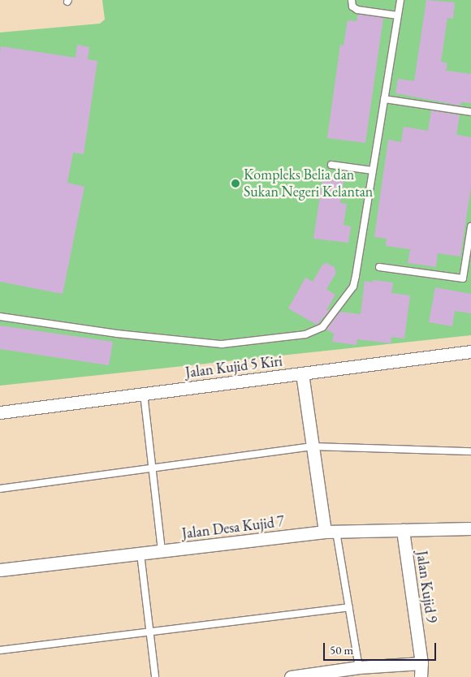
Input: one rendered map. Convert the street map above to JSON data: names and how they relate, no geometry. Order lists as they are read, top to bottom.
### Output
{
  "streets": {
    "street": ["Jalan Kujid 5 Kiri", "Jalan Desa Kujid 7", "Jalan Kujid 9"]
  },
  "crossings": [
    ["Jalan Desa Kujid 7", "Jalan Kujid 9"]
  ],
  "places": ["Kompleks Belia dan Sukan Negeri Kelantan"],
  "scale_bar": "50 m"
}
